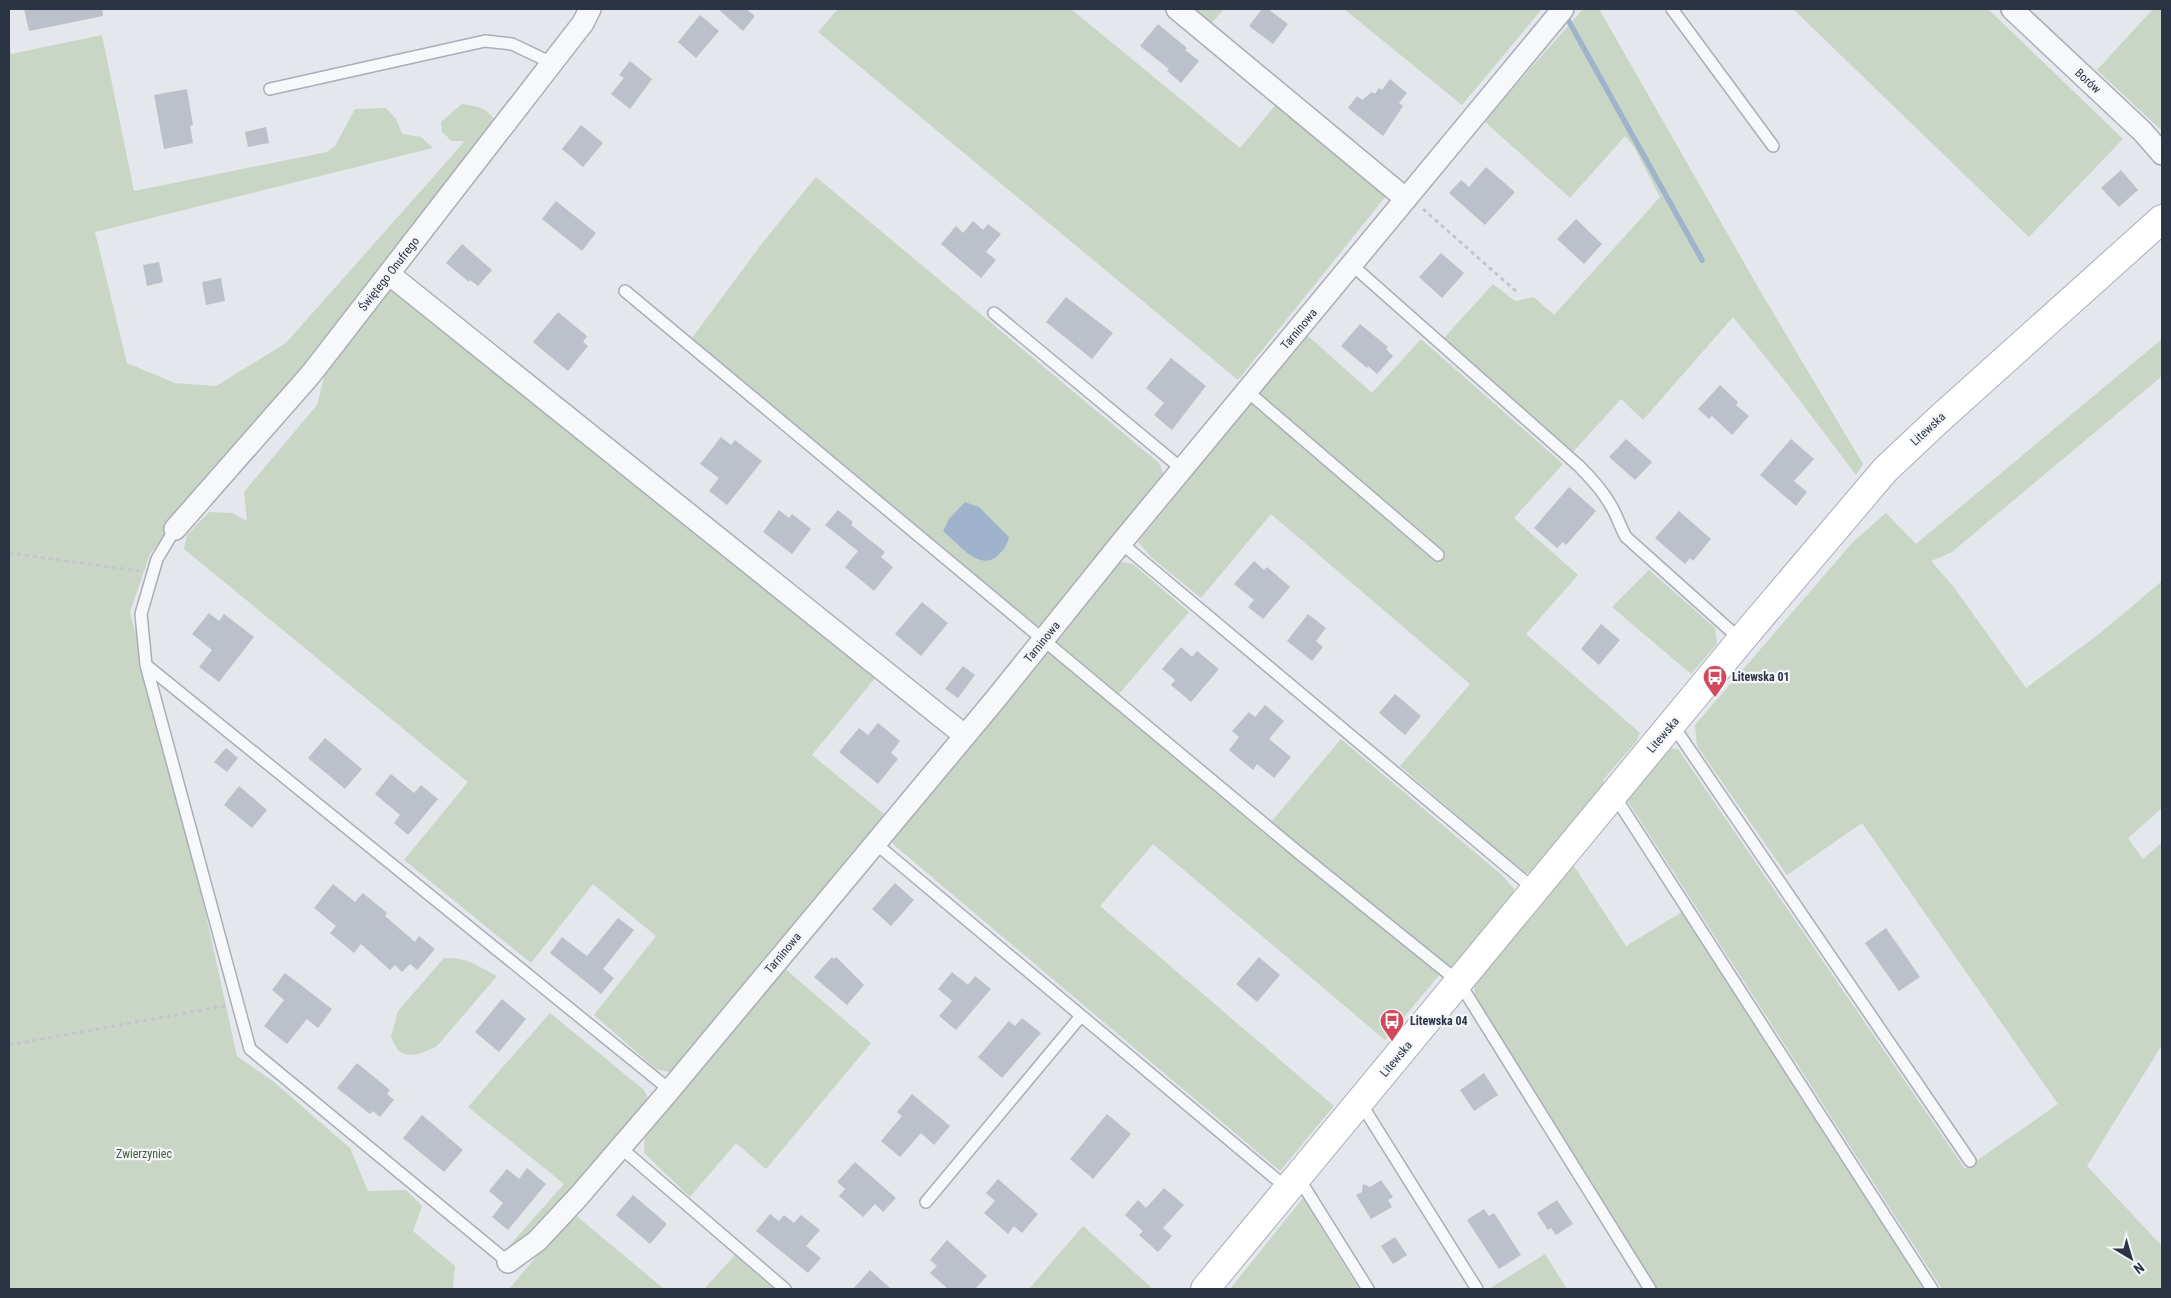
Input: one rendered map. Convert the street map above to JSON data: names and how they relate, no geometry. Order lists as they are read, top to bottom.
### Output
{
  "streets": {
    "street": [
      "Borów",
      "Świętego Onufrego",
      "Tarninowa",
      "Litewska"
    ]
  },
  "parks": ["Zwierzyniec"],
  "places": {
    "bus stop": ["Litewska 01", "Litewska 04"]
  },
  "north": "bottom right"
}
